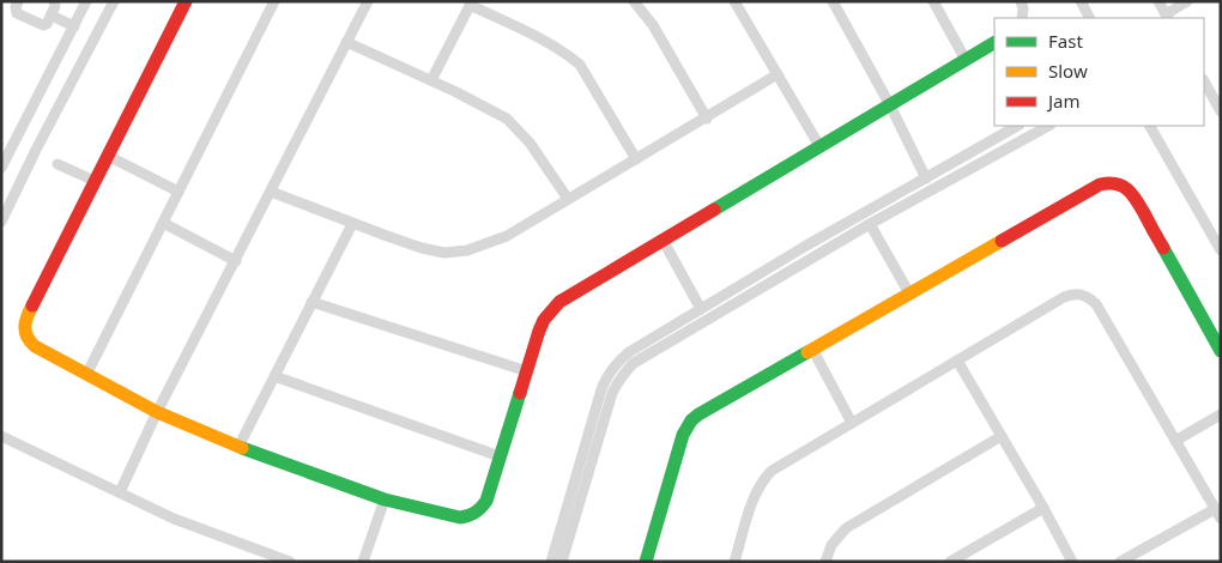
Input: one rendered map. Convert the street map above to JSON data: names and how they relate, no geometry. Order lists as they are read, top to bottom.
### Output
{
  "legend": ["Fast", "Slow", "Jam"]
}
